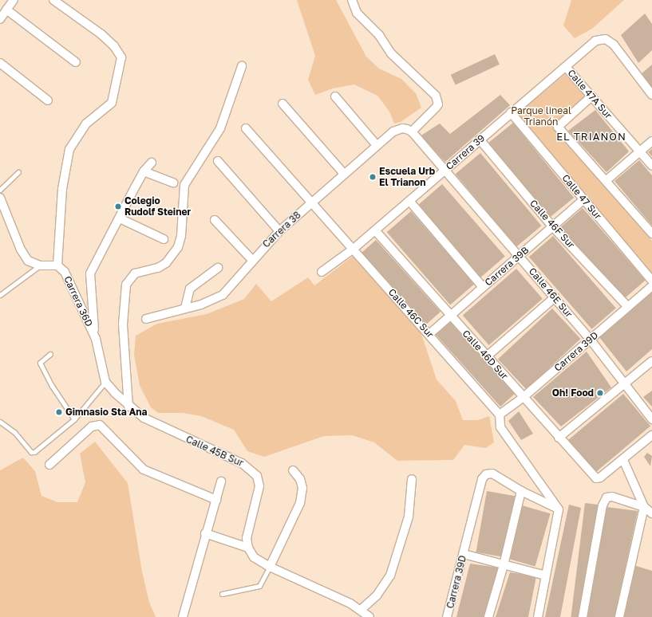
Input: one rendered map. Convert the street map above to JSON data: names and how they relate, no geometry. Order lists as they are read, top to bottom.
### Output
{
  "streets": {
    "street": [
      "Calle 47A Sur",
      "Carrera 39",
      "Calle 47 Sur",
      "Calle 46F Sur",
      "Carrera 38",
      "Carrera 39B",
      "Calle 46E Sur",
      "Carrera 36D",
      "Calle 46C Sur",
      "Carrera 39D",
      "Calle 46D Sur",
      "Calle 45B Sur"
    ]
  },
  "crossings": [
    ["Calle 47A Sur", "Carrera 39"],
    ["Carrera 39", "Calle 47 Sur"],
    ["Carrera 39", "Calle 46F Sur"],
    ["Carrera 39", "Calle 46E Sur"],
    ["Carrera 39", "Calle 46C Sur"],
    ["Carrera 39", "Calle 46D Sur"],
    ["Calle 47 Sur", "Carrera 39B"],
    ["Calle 46F Sur", "Carrera 39B"],
    ["Calle 46F Sur", "Carrera 39D"],
    ["Carrera 38", "Calle 46C Sur"],
    ["Carrera 39B", "Calle 46E Sur"],
    ["Carrera 39B", "Calle 46C Sur"],
    ["Carrera 39B", "Calle 46D Sur"],
    ["Calle 46E Sur", "Carrera 39D"],
    ["Carrera 36D", "Calle 45B Sur"],
    ["Calle 46C Sur", "Carrera 39D"],
    ["Carrera 39D", "Calle 46D Sur"]
  ],
  "districts": ["EL TRIANON"],
  "parks": ["Parque lineal Trianón"],
  "places": [
    "Escuela Urb El Trianon",
    "Colegio Rudolf Steiner",
    "Oh! Food",
    "Gimnasio Sta Ana"
  ]
}
